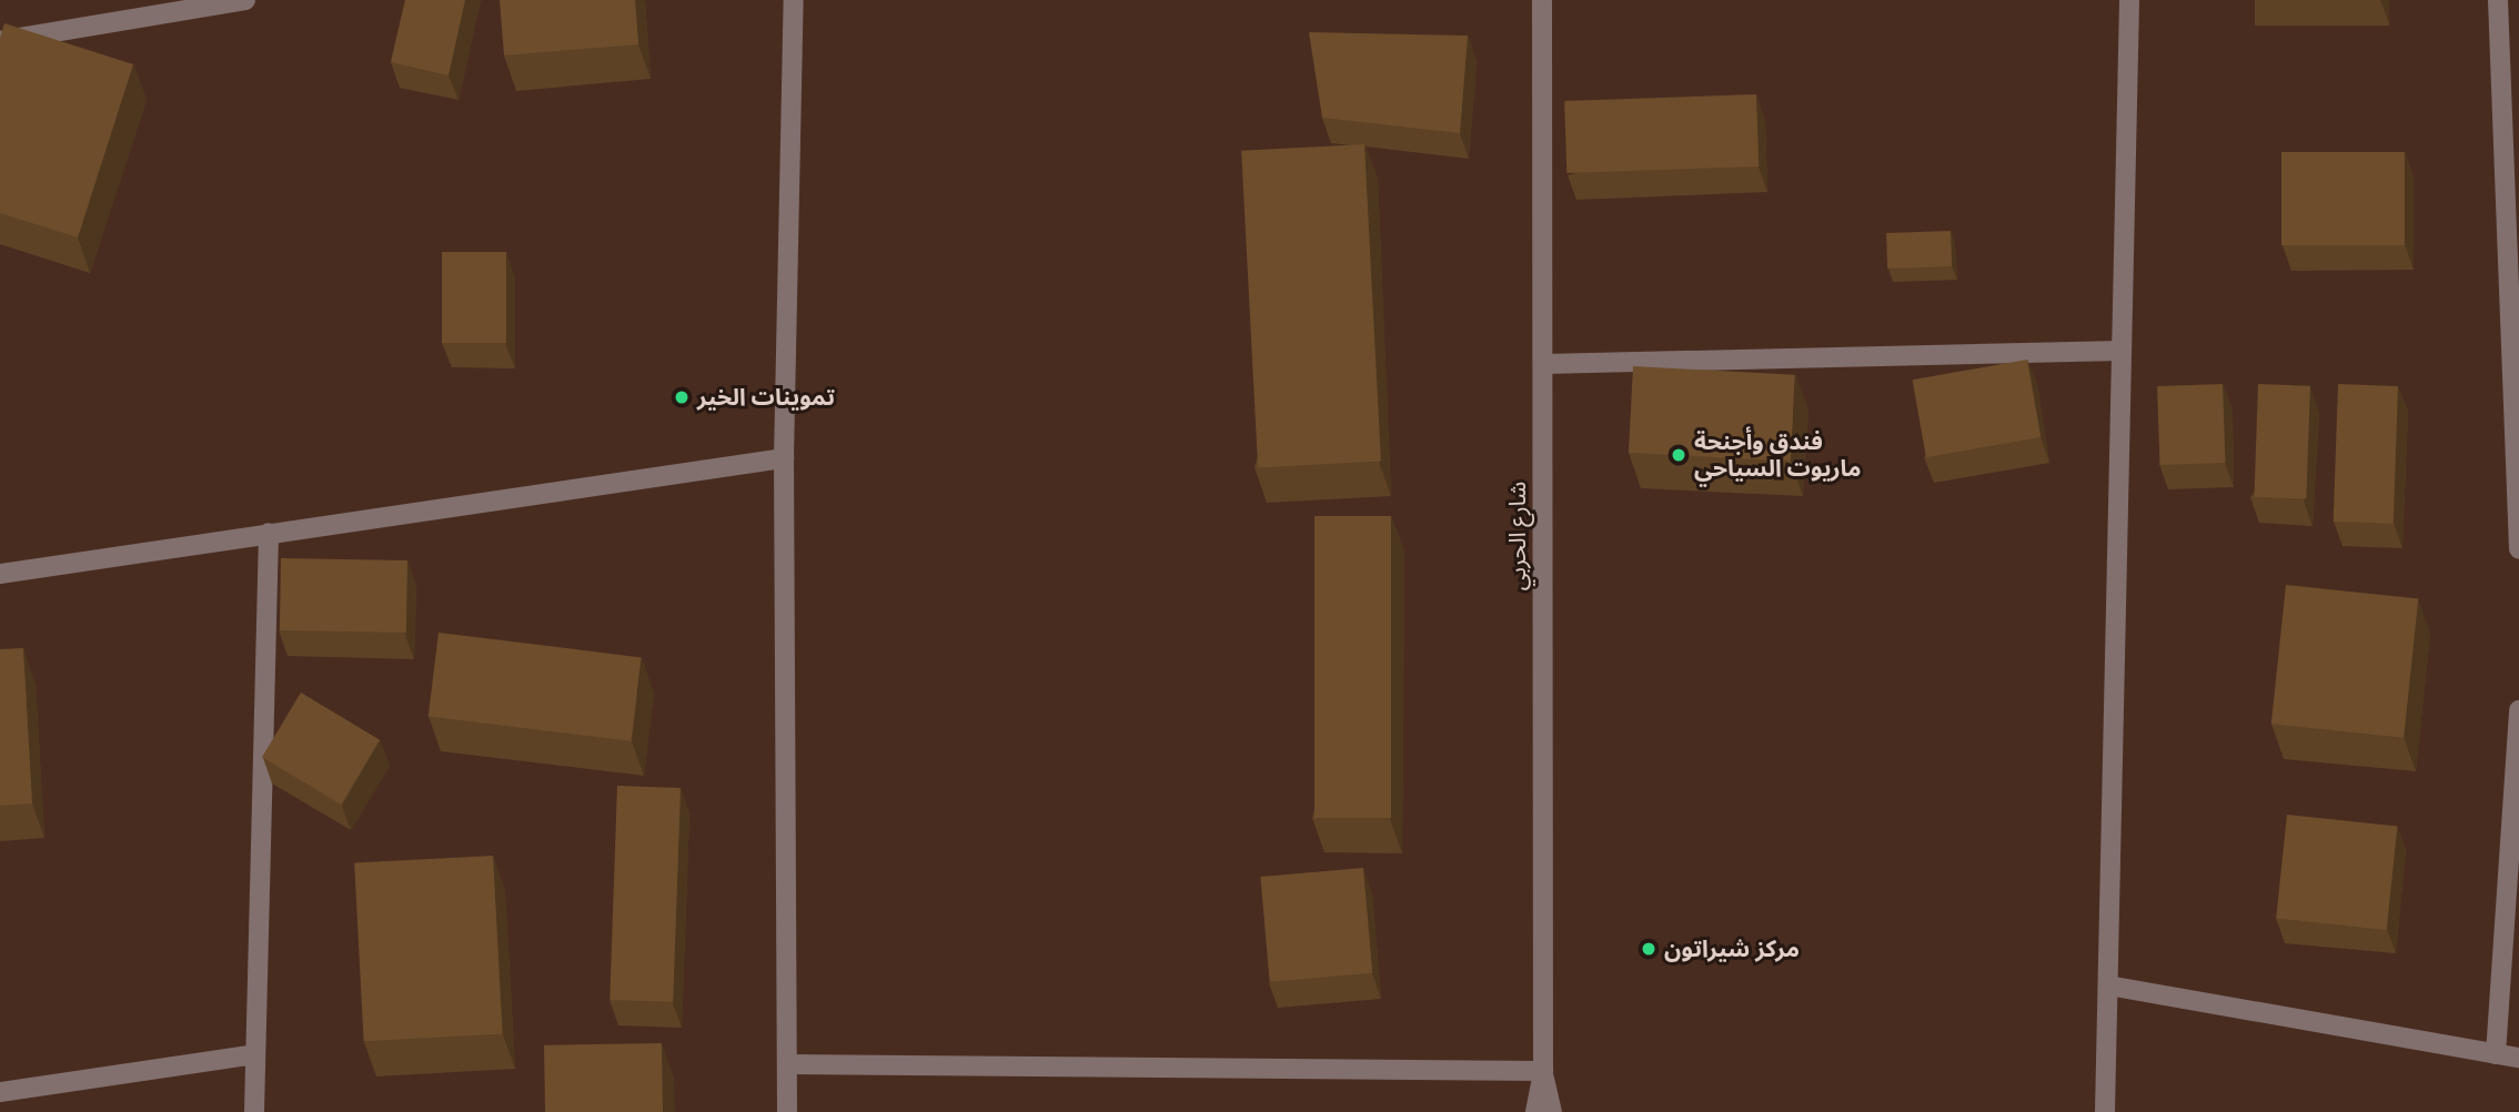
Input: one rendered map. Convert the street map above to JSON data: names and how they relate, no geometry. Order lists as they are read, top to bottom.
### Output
{
  "streets": {
    "street": ["شارع الحربي"]
  },
  "places": ["تموينات الخير", "فندق وأجنحة ماريوت السياحي", "مركز شيراتون"]
}
